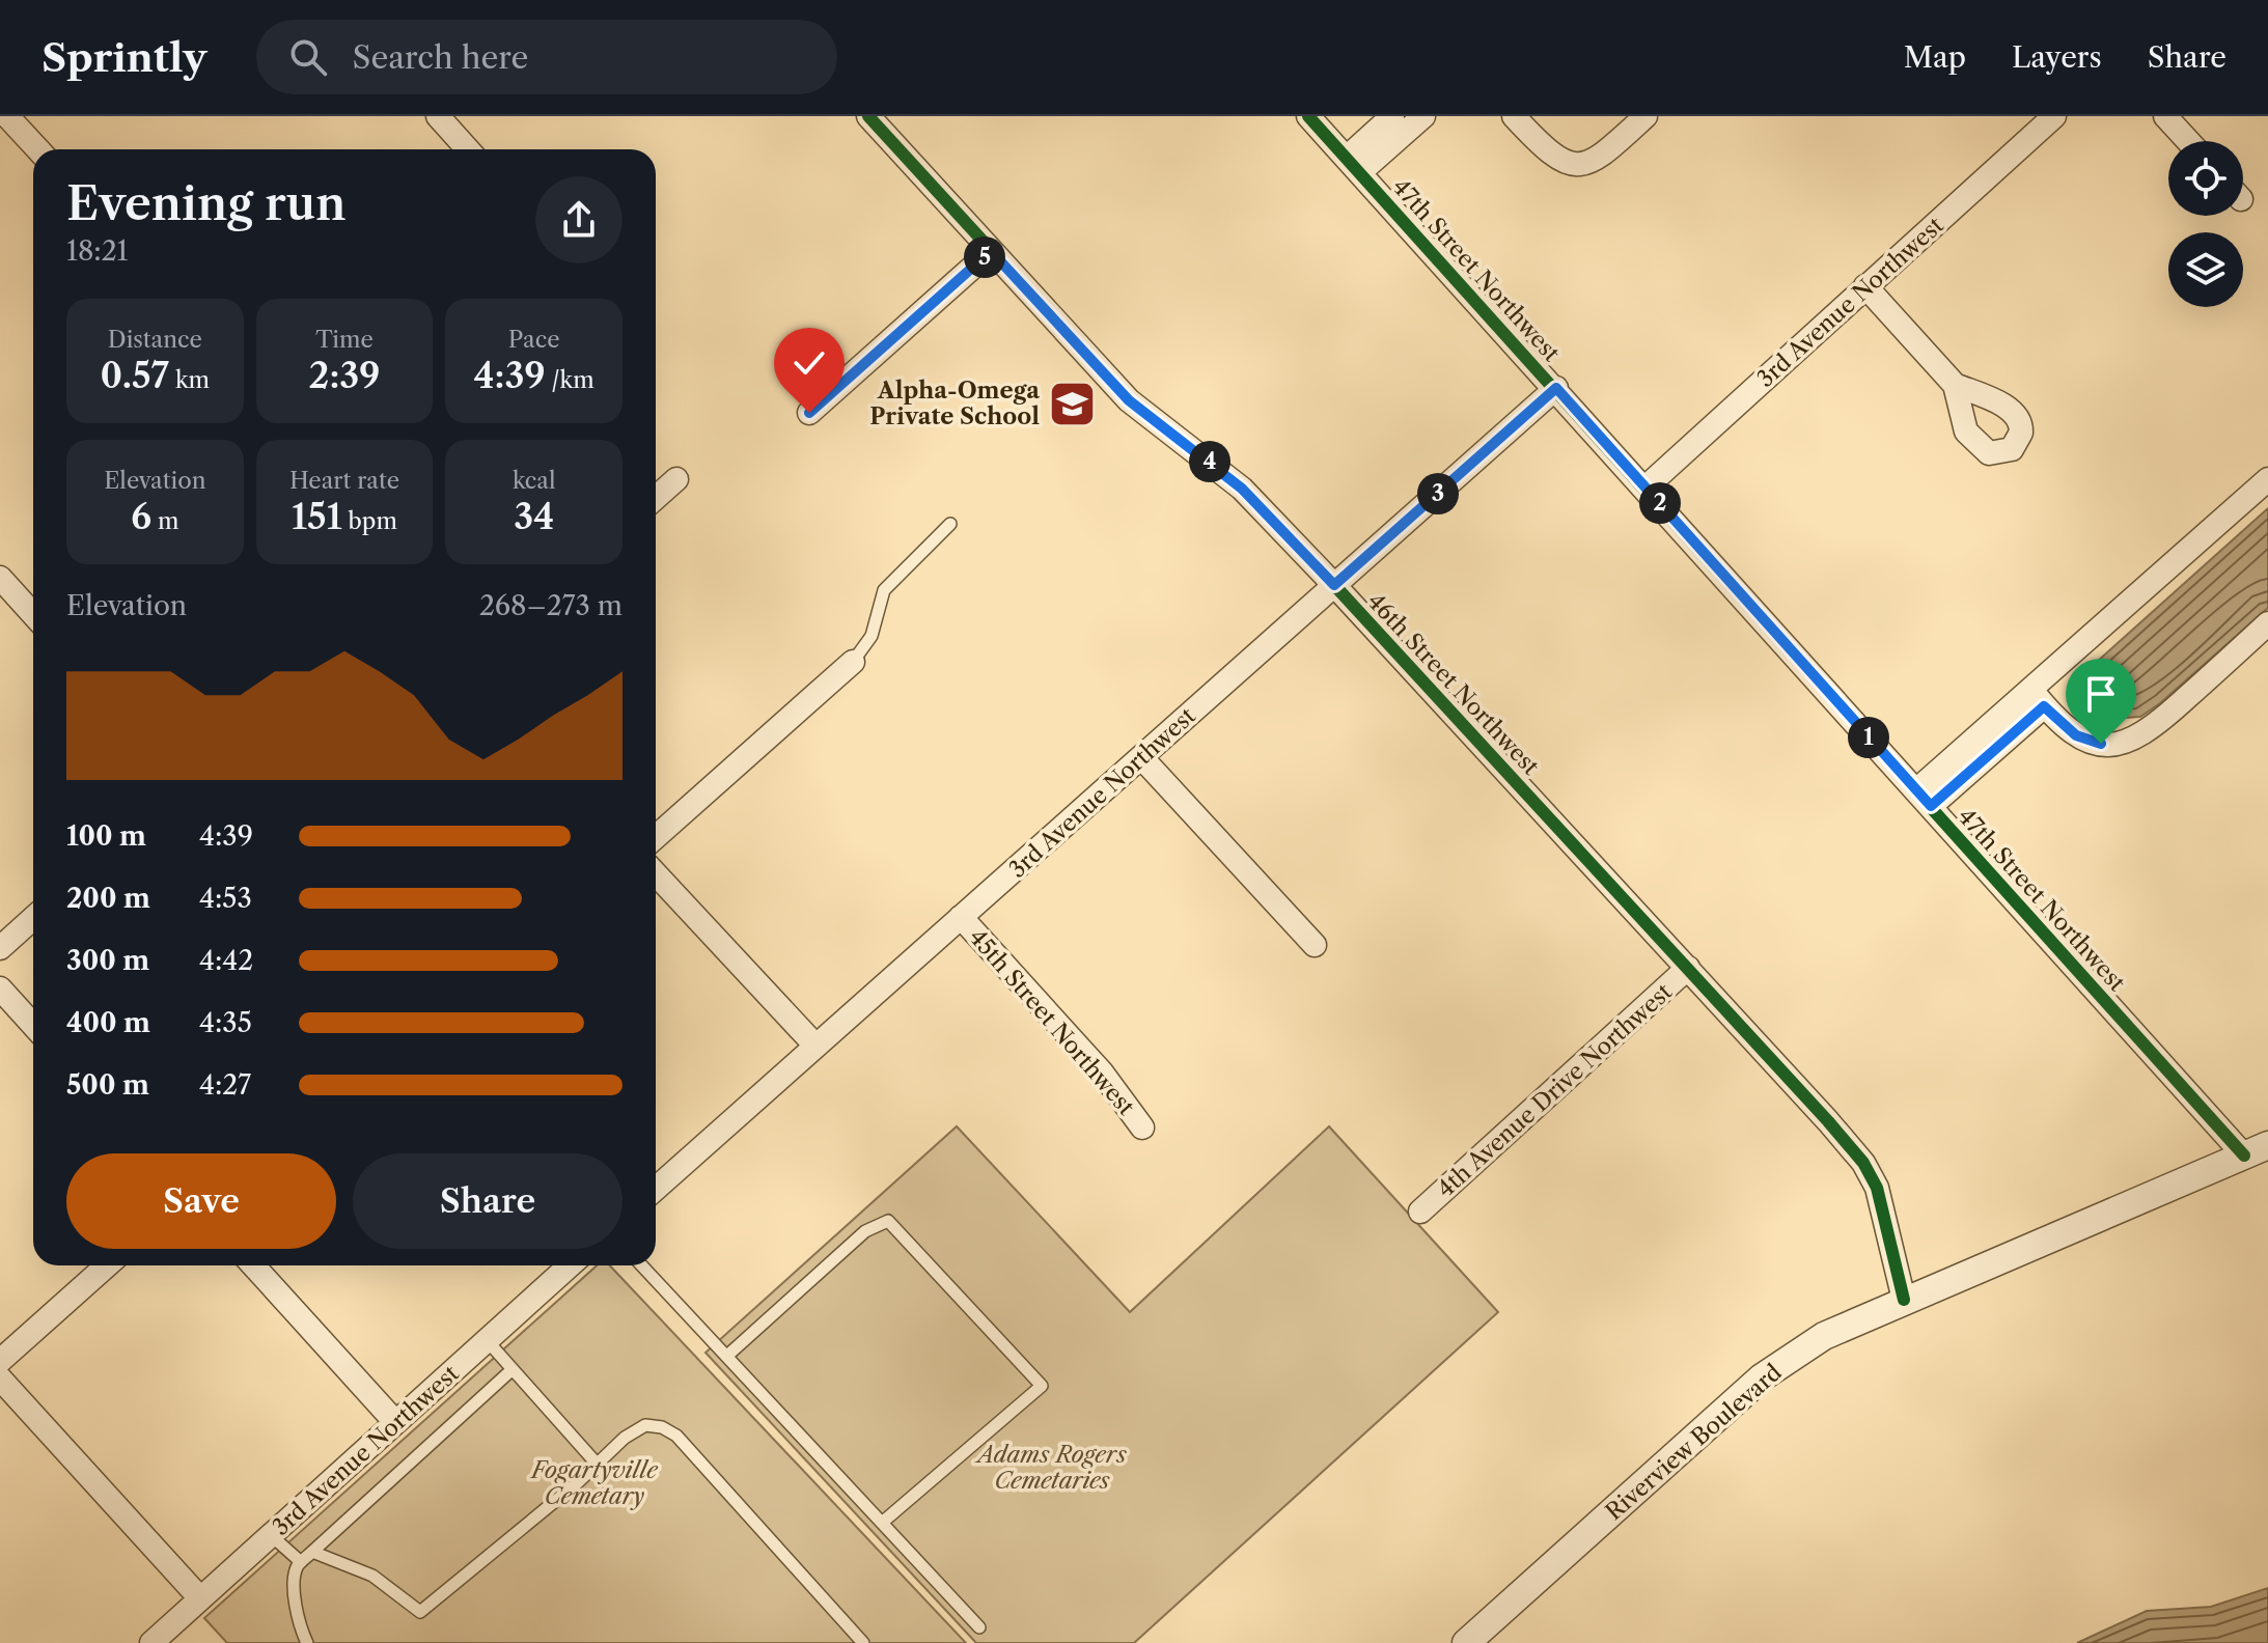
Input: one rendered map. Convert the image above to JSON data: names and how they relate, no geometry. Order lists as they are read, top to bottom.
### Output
{
  "streets": {
    "street": [
      "47th Street Northwest",
      "3rd Avenue Northwest",
      "46th Street Northwest",
      "45th Street Northwest",
      "4th Avenue Drive Northwest",
      "Riverview Boulevard"
    ]
  },
  "crossings": [
    ["47th Street Northwest", "3rd Avenue Northwest"],
    ["47th Street Northwest", "Riverview Boulevard"],
    ["3rd Avenue Northwest", "46th Street Northwest"],
    ["3rd Avenue Northwest", "45th Street Northwest"],
    ["46th Street Northwest", "4th Avenue Drive Northwest"],
    ["46th Street Northwest", "Riverview Boulevard"]
  ],
  "parks": ["Adams Rogers Cemetaries", "Fogartyville Cemetary"],
  "places": {
    "school or university": ["Alpha-Omega Private School"]
  },
  "page": {
    "header": "Sprintly",
    "search": "Search here",
    "nav": ["Map", "Layers", "Share"],
    "heading": ["Evening run", "18:21"],
    "pins": [
      "5",
      "4",
      "3",
      "2",
      "1"
    ],
    "stats": [
      ["Distance", "0.57 km"],
      ["Time", "2:39"],
      ["Pace", "4:39 /km"],
      ["Elevation", "6 m"],
      ["Heart rate", "151 bpm"],
      ["kcal", "34"]
    ],
    "chart": ["Elevation", "268–273 m"],
    "list": [
      {
        "name": "100 m",
        "note": "4:39"
      },
      {
        "name": "200 m",
        "note": "4:53"
      },
      {
        "name": "300 m",
        "note": "4:42"
      },
      {
        "name": "400 m",
        "note": "4:35"
      },
      {
        "name": "500 m",
        "note": "4:27"
      }
    ],
    "buttons": ["Save", "Share"]
  }
}
